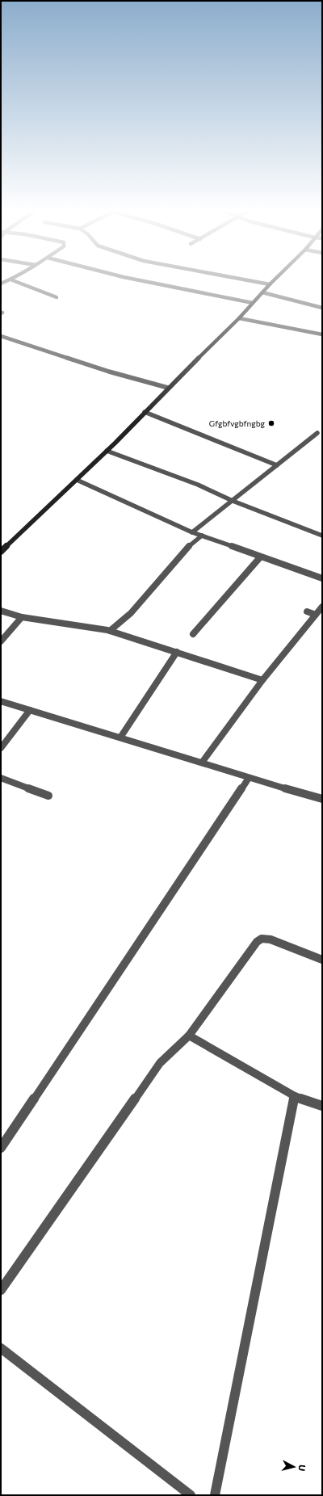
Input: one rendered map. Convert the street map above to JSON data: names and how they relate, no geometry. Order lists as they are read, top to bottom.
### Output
{
  "places": ["Gfgbfvgbfngbg"],
  "north": "right"
}
